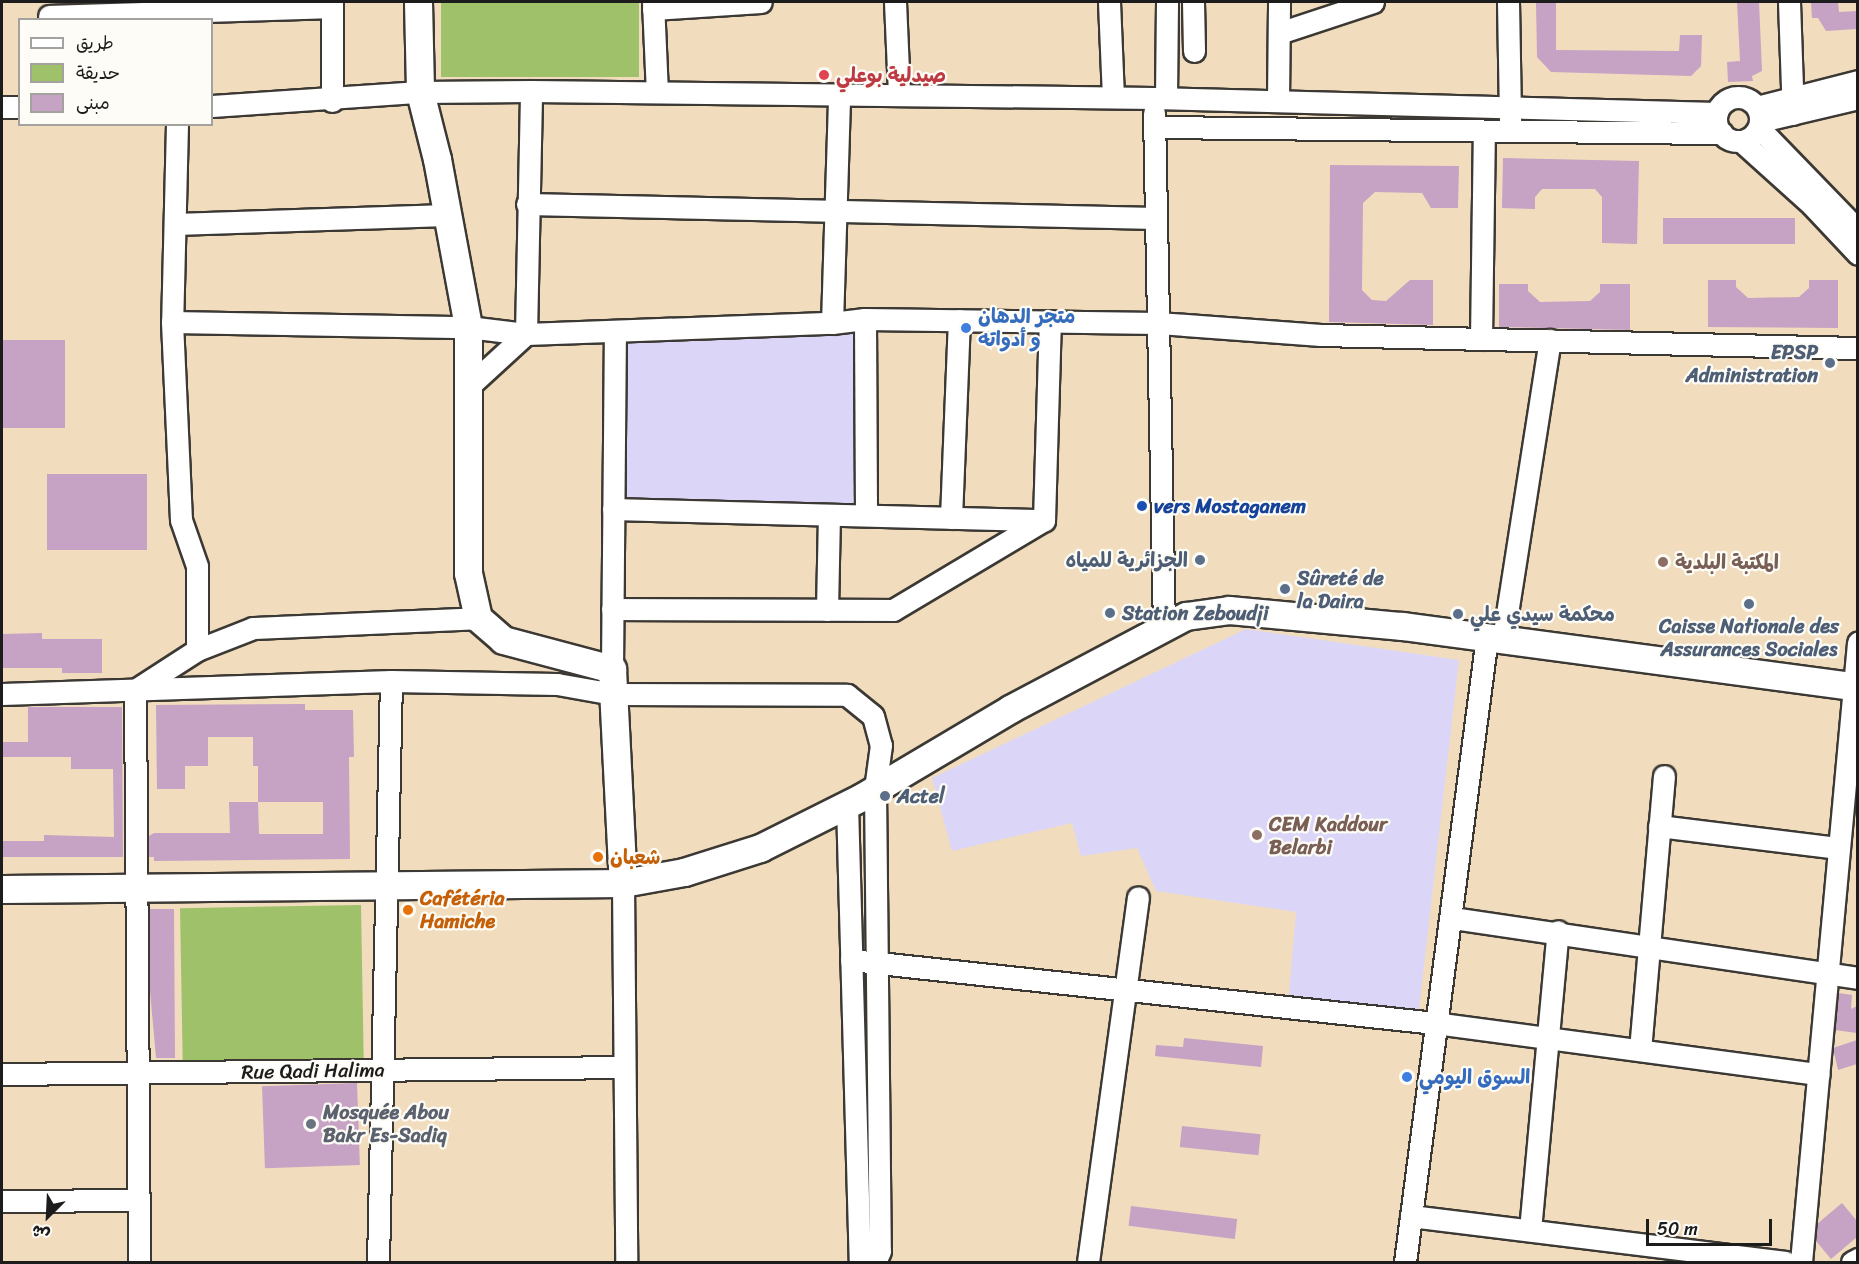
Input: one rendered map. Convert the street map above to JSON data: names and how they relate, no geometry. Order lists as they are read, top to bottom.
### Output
{
  "streets": {
    "street": ["Rue Qadi Halima"]
  },
  "places": [
    "صيدلية بوعلي",
    "متجر الدهان و أدواته",
    "EPSP Administration",
    "vers Mostaganem",
    "الجزائرية للمياه",
    "المكتبة البلدية",
    "Sûreté de la Daira",
    "Caisse Nationale des Assurances Sociales",
    "Station Zeboudji",
    "محكمة سيدي علي",
    "Actel",
    "CEM Kaddour Belarbi",
    "شعبان",
    "Cafétéria Hamiche",
    "السوق اليومي",
    "Mosquée Abou Bakr Es-Sadiq"
  ],
  "legend": ["طريق", "حديقة", "مبنى"],
  "scale_bar": "50 m",
  "north": "bottom left"
}
